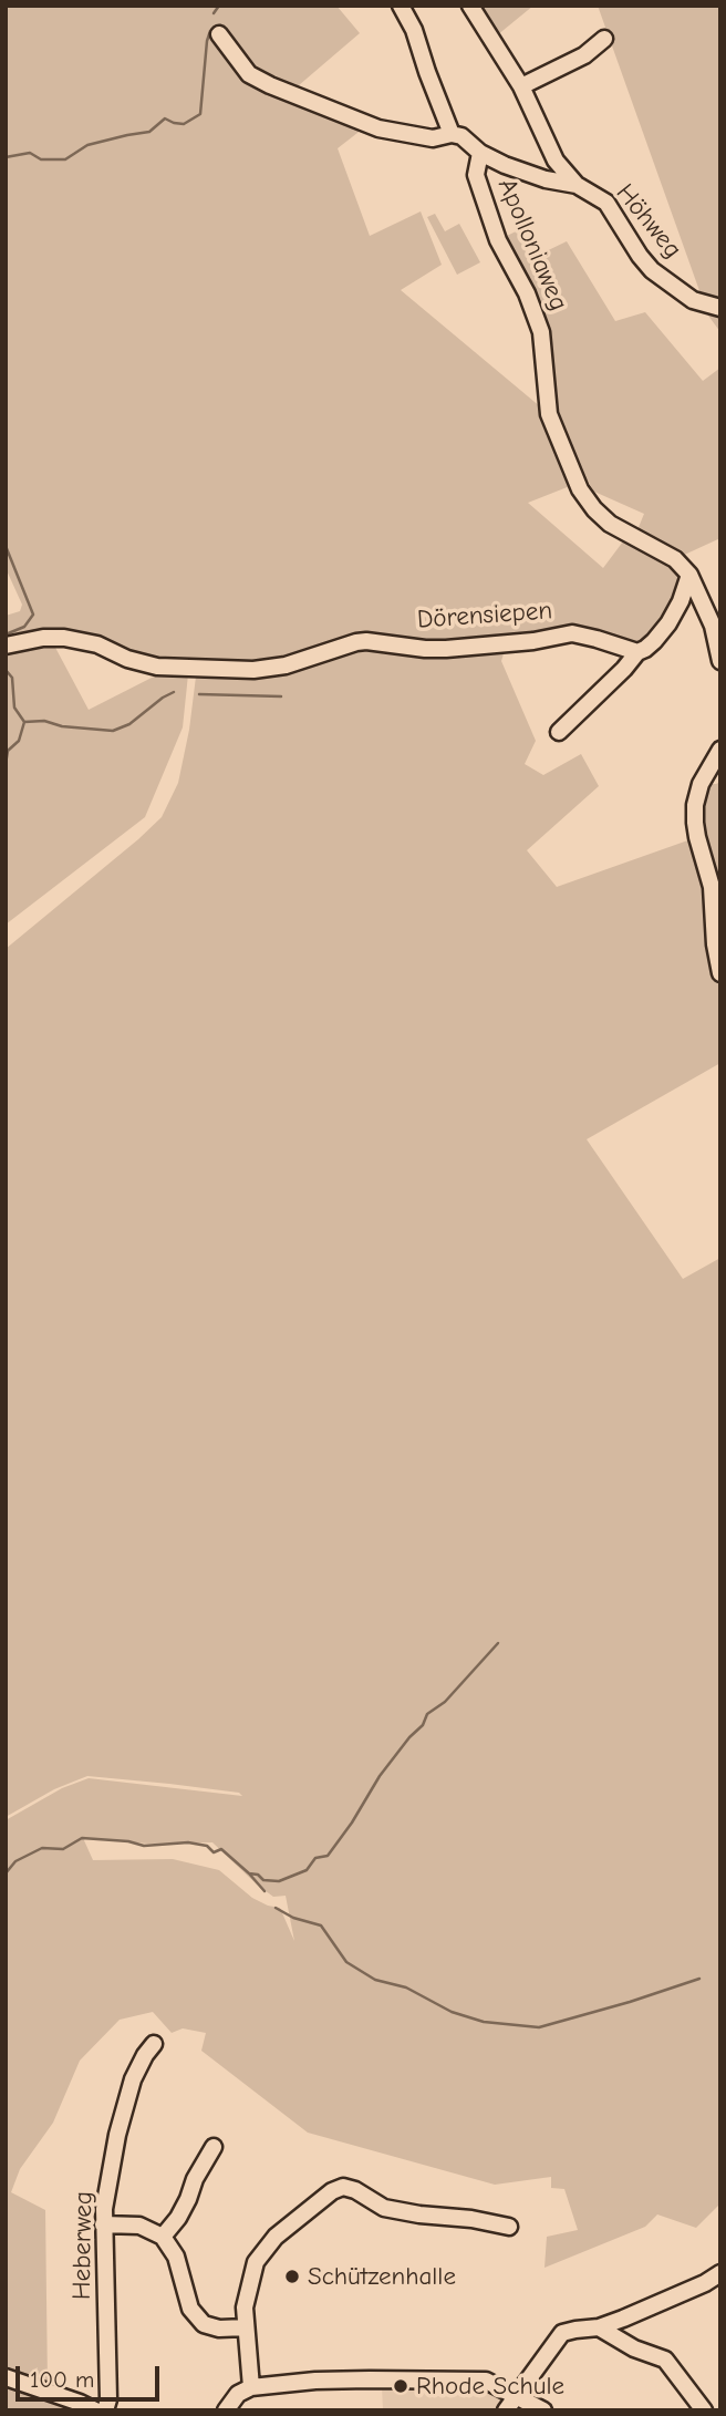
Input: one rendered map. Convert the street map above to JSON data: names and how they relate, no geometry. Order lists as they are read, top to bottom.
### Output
{
  "streets": {
    "street": [
      "Höhweg",
      "Apolloniaweg",
      "Dörensiepen",
      "Heberweg"
    ]
  },
  "crossings": [
    ["Höhweg", "Apolloniaweg"]
  ],
  "places": ["Schützenhalle", "Rhode Schule"],
  "scale_bar": "100 m"
}
